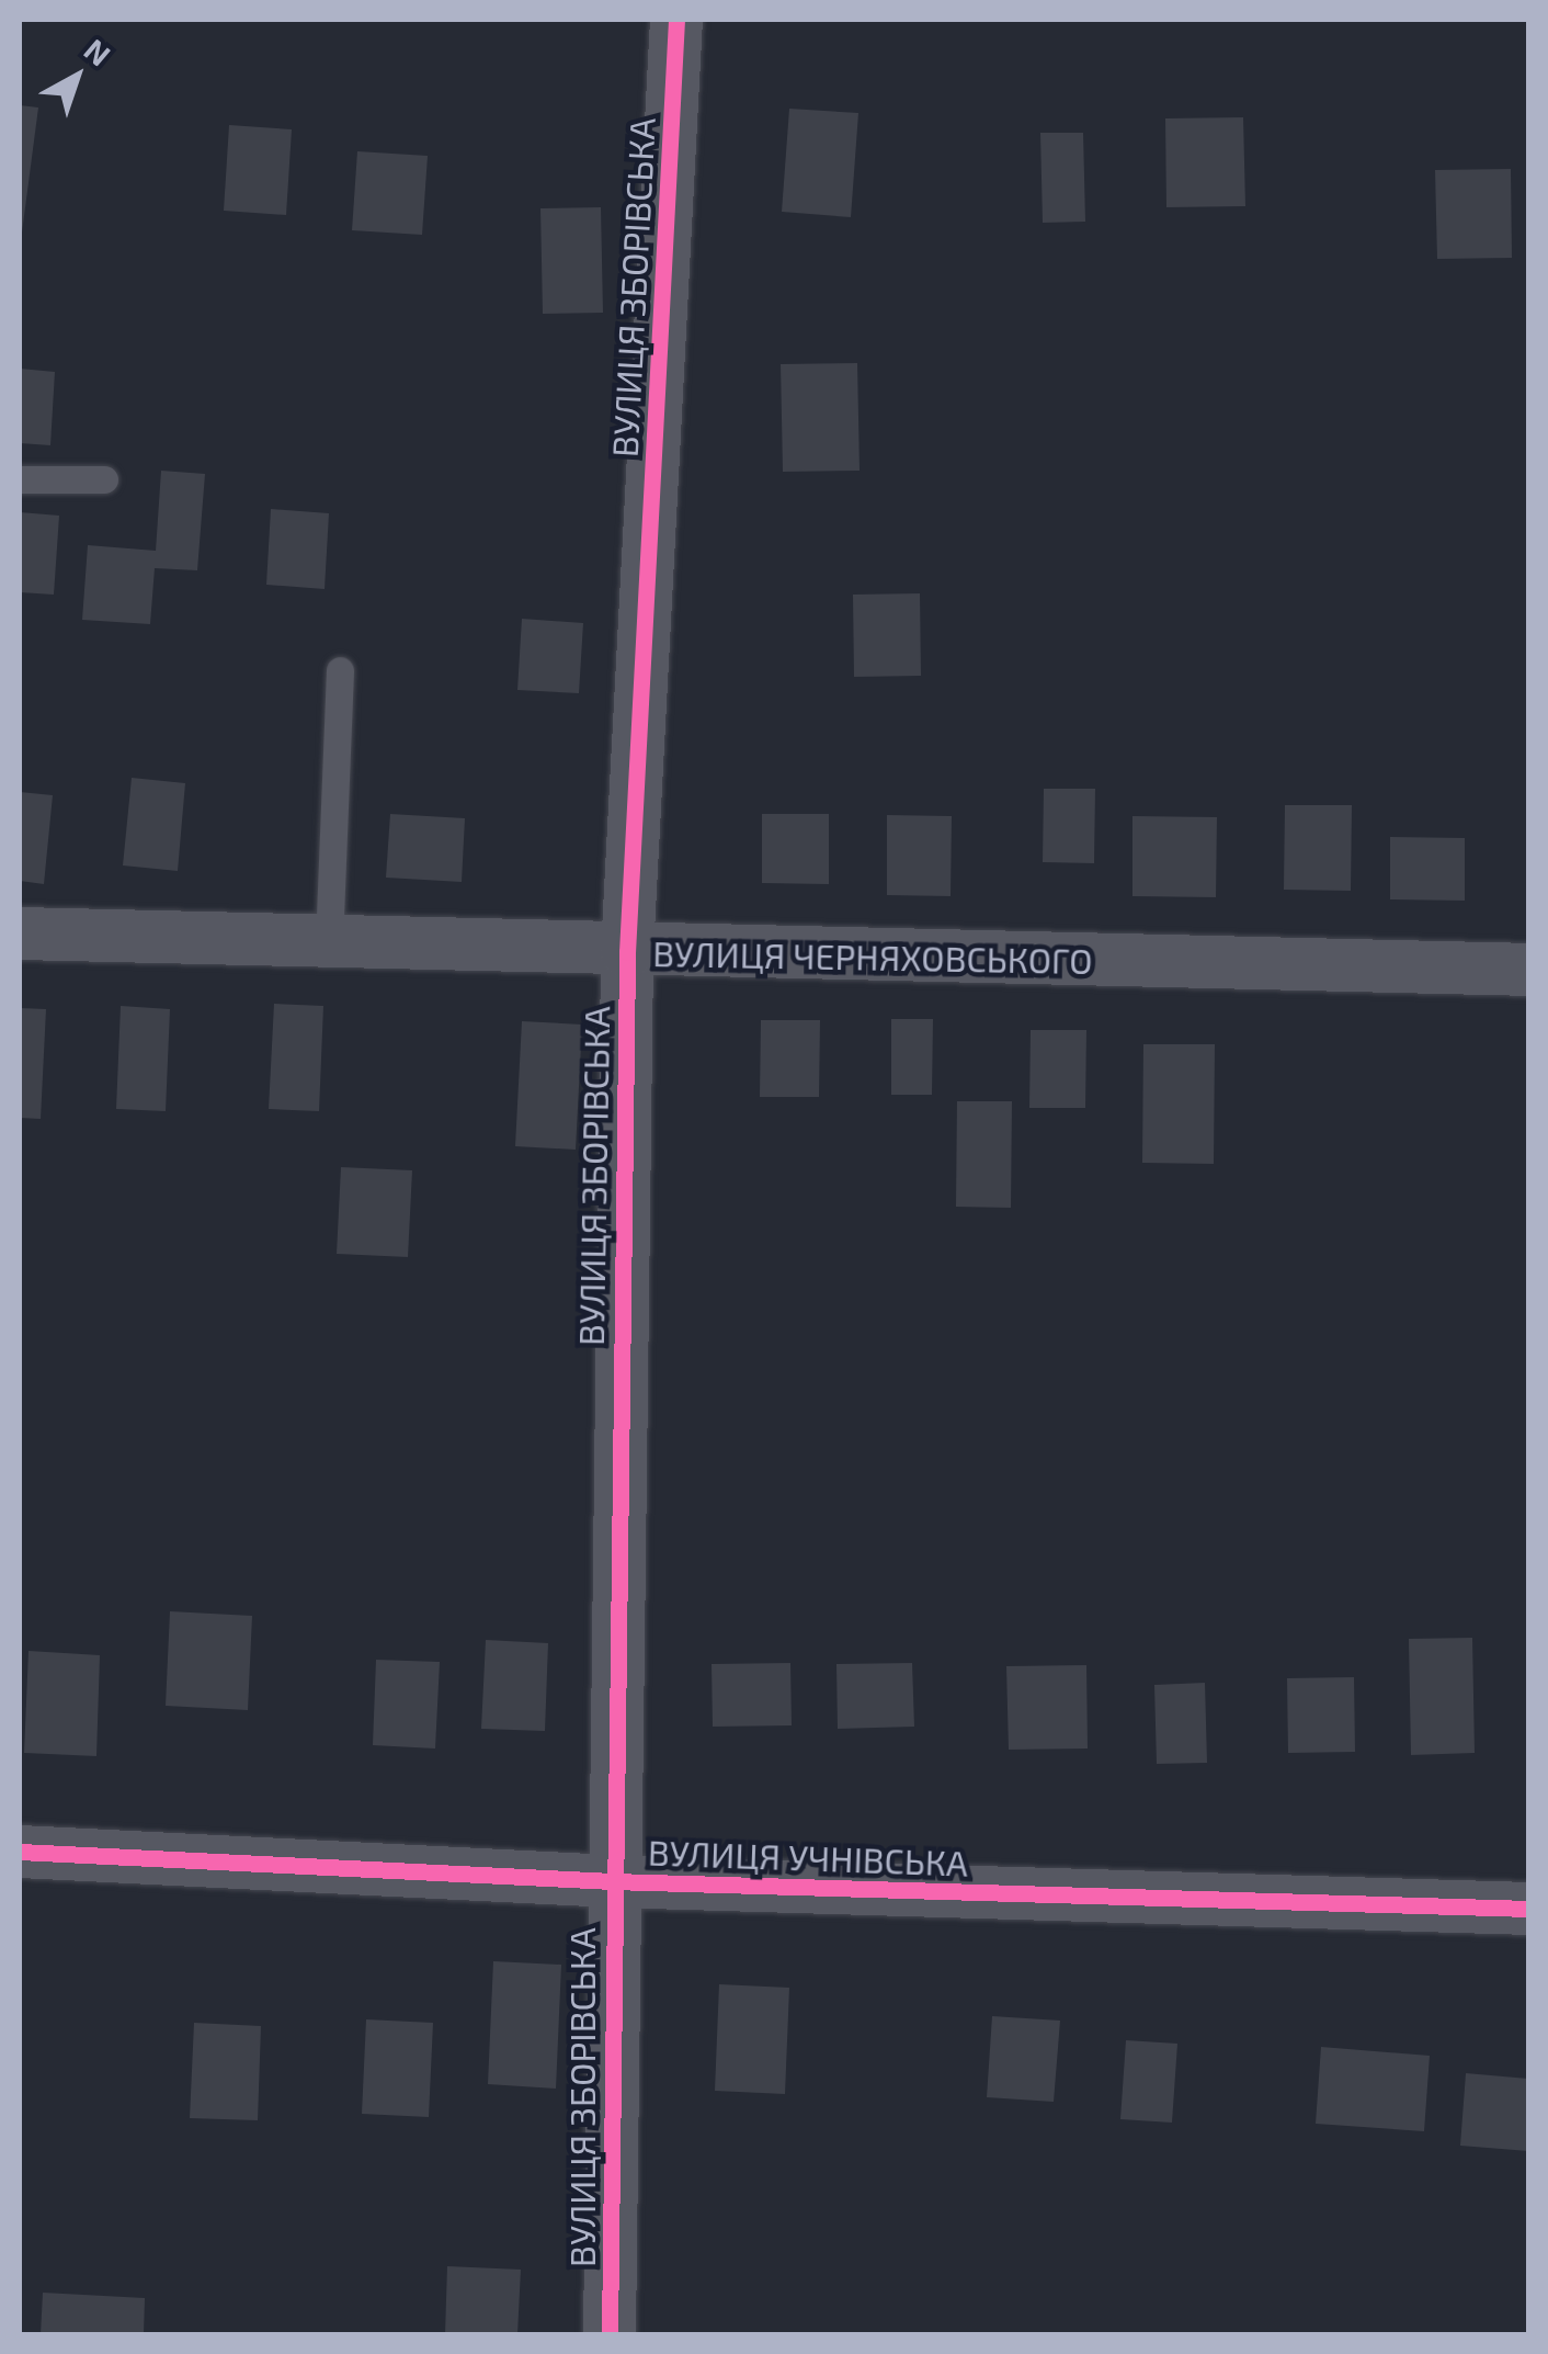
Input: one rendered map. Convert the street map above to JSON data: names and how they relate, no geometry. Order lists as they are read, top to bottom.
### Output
{
  "streets": {
    "street": ["ВУЛИЦЯ ЗБОРІВСЬКА", "ВУЛИЦЯ ЧЕРНЯХОВСЬКОГО", "ВУЛИЦЯ УЧНІВСЬКА"]
  },
  "crossings": [
    ["ВУЛИЦЯ ЗБОРІВСЬКА", "ВУЛИЦЯ ЧЕРНЯХОВСЬКОГО"],
    ["ВУЛИЦЯ ЗБОРІВСЬКА", "ВУЛИЦЯ УЧНІВСЬКА"]
  ],
  "north": "top right"
}
